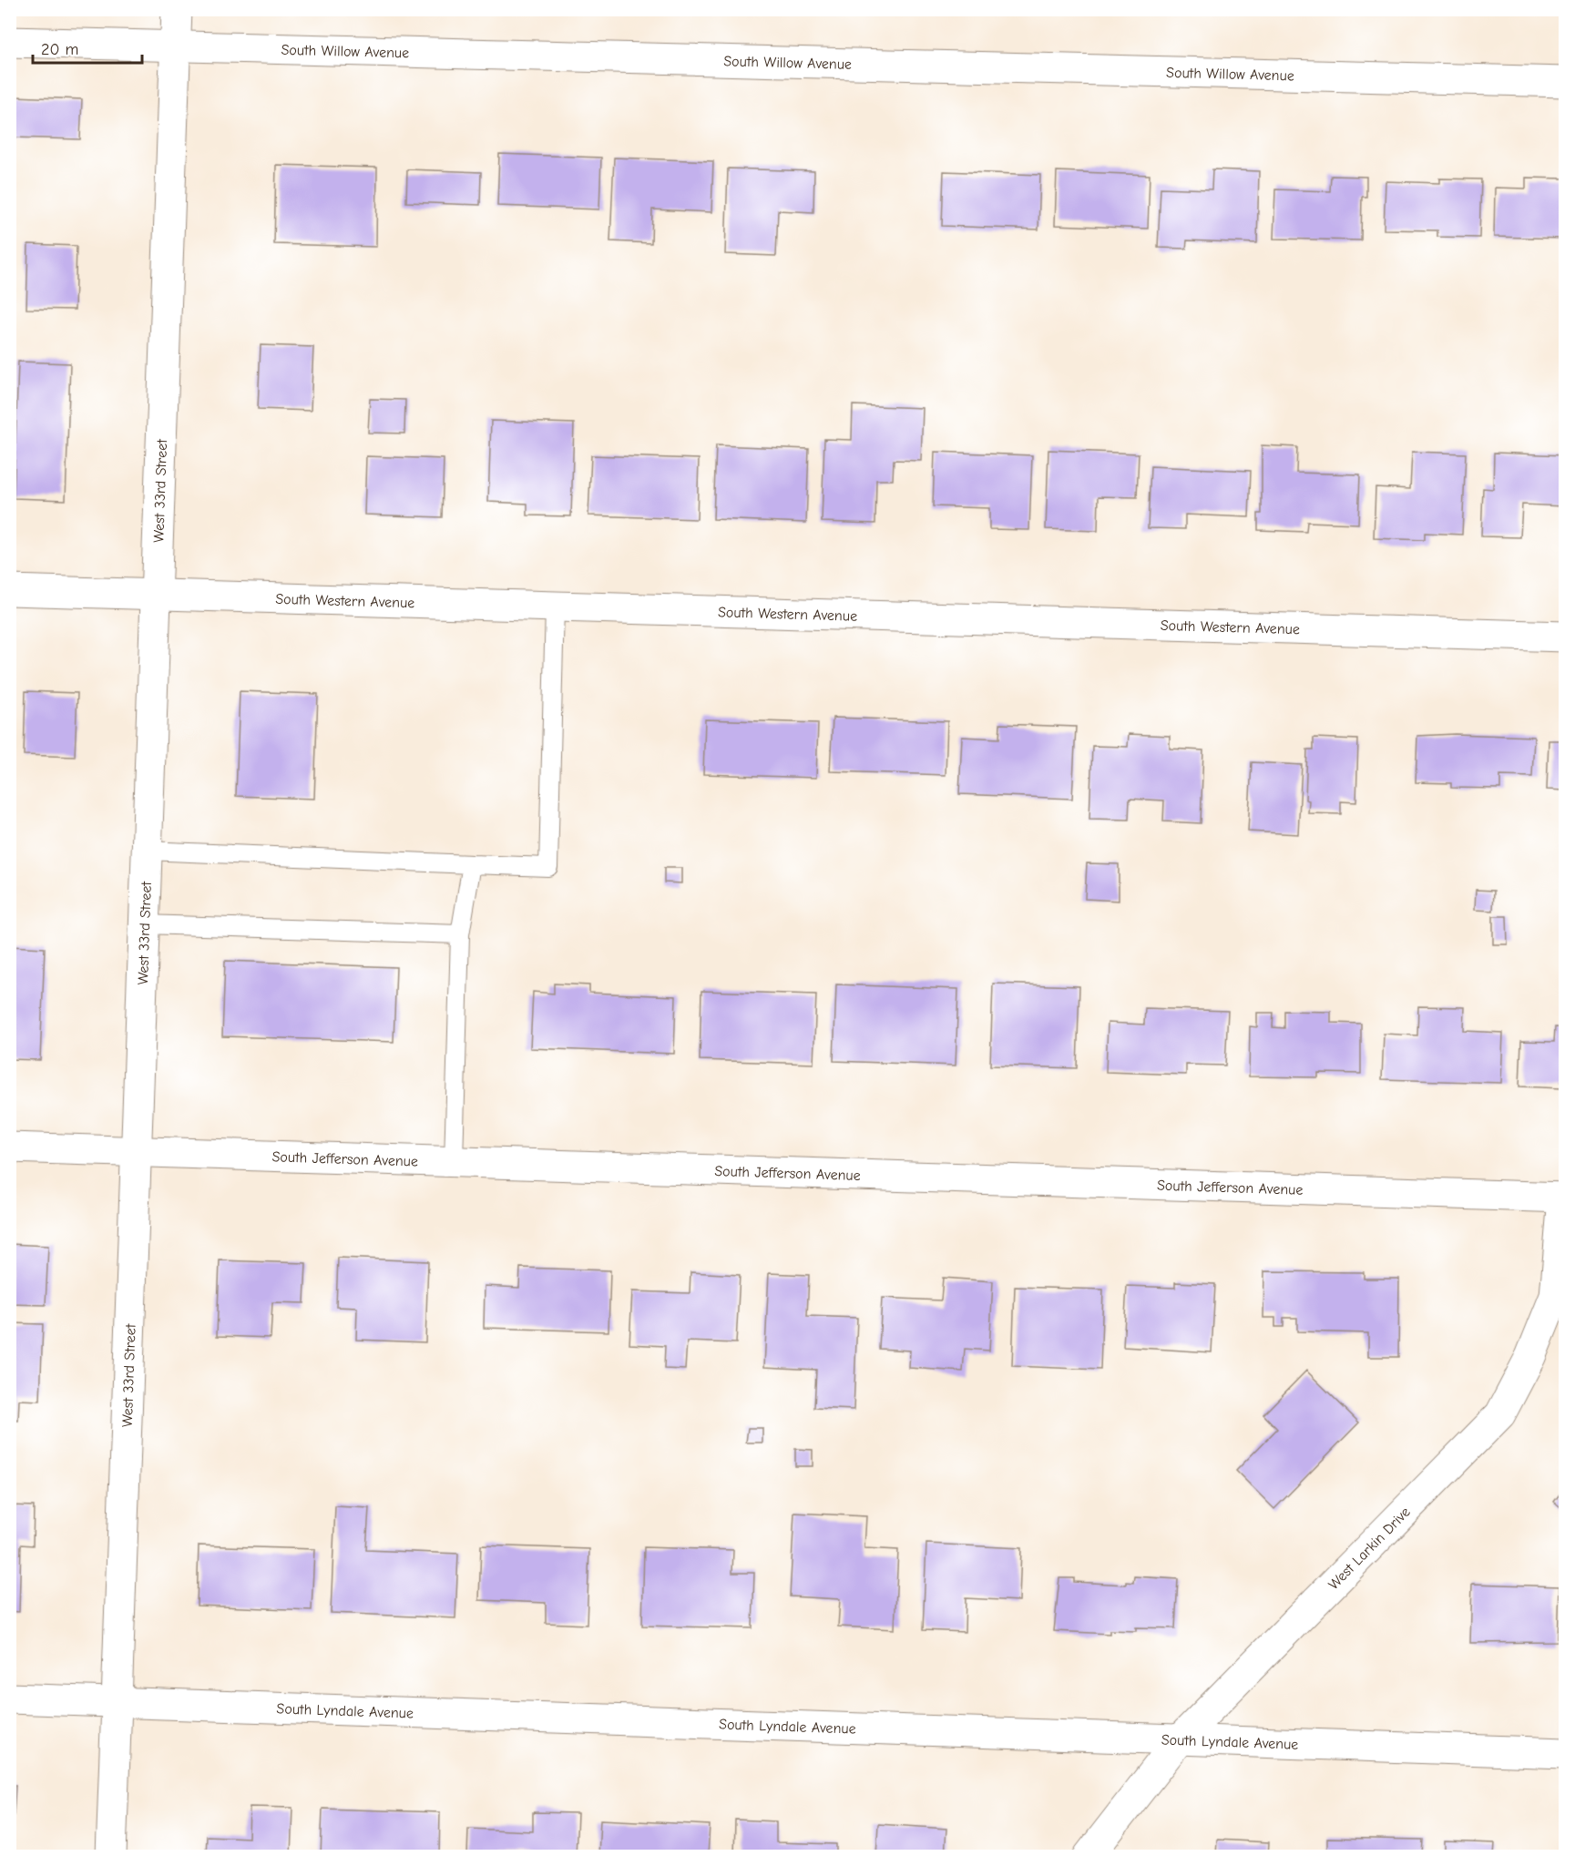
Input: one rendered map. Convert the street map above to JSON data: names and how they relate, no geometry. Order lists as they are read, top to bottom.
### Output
{
  "streets": {
    "street": [
      "South Willow Avenue",
      "West 33rd Street",
      "South Western Avenue",
      "South Jefferson Avenue",
      "West Larkin Drive",
      "South Lyndale Avenue"
    ]
  },
  "crossings": [
    ["South Willow Avenue", "West 33rd Street"],
    ["West 33rd Street", "South Western Avenue"],
    ["West 33rd Street", "South Jefferson Avenue"],
    ["West 33rd Street", "South Lyndale Avenue"],
    ["South Jefferson Avenue", "West Larkin Drive"],
    ["West Larkin Drive", "South Lyndale Avenue"]
  ],
  "scale_bar": "20 m"
}
